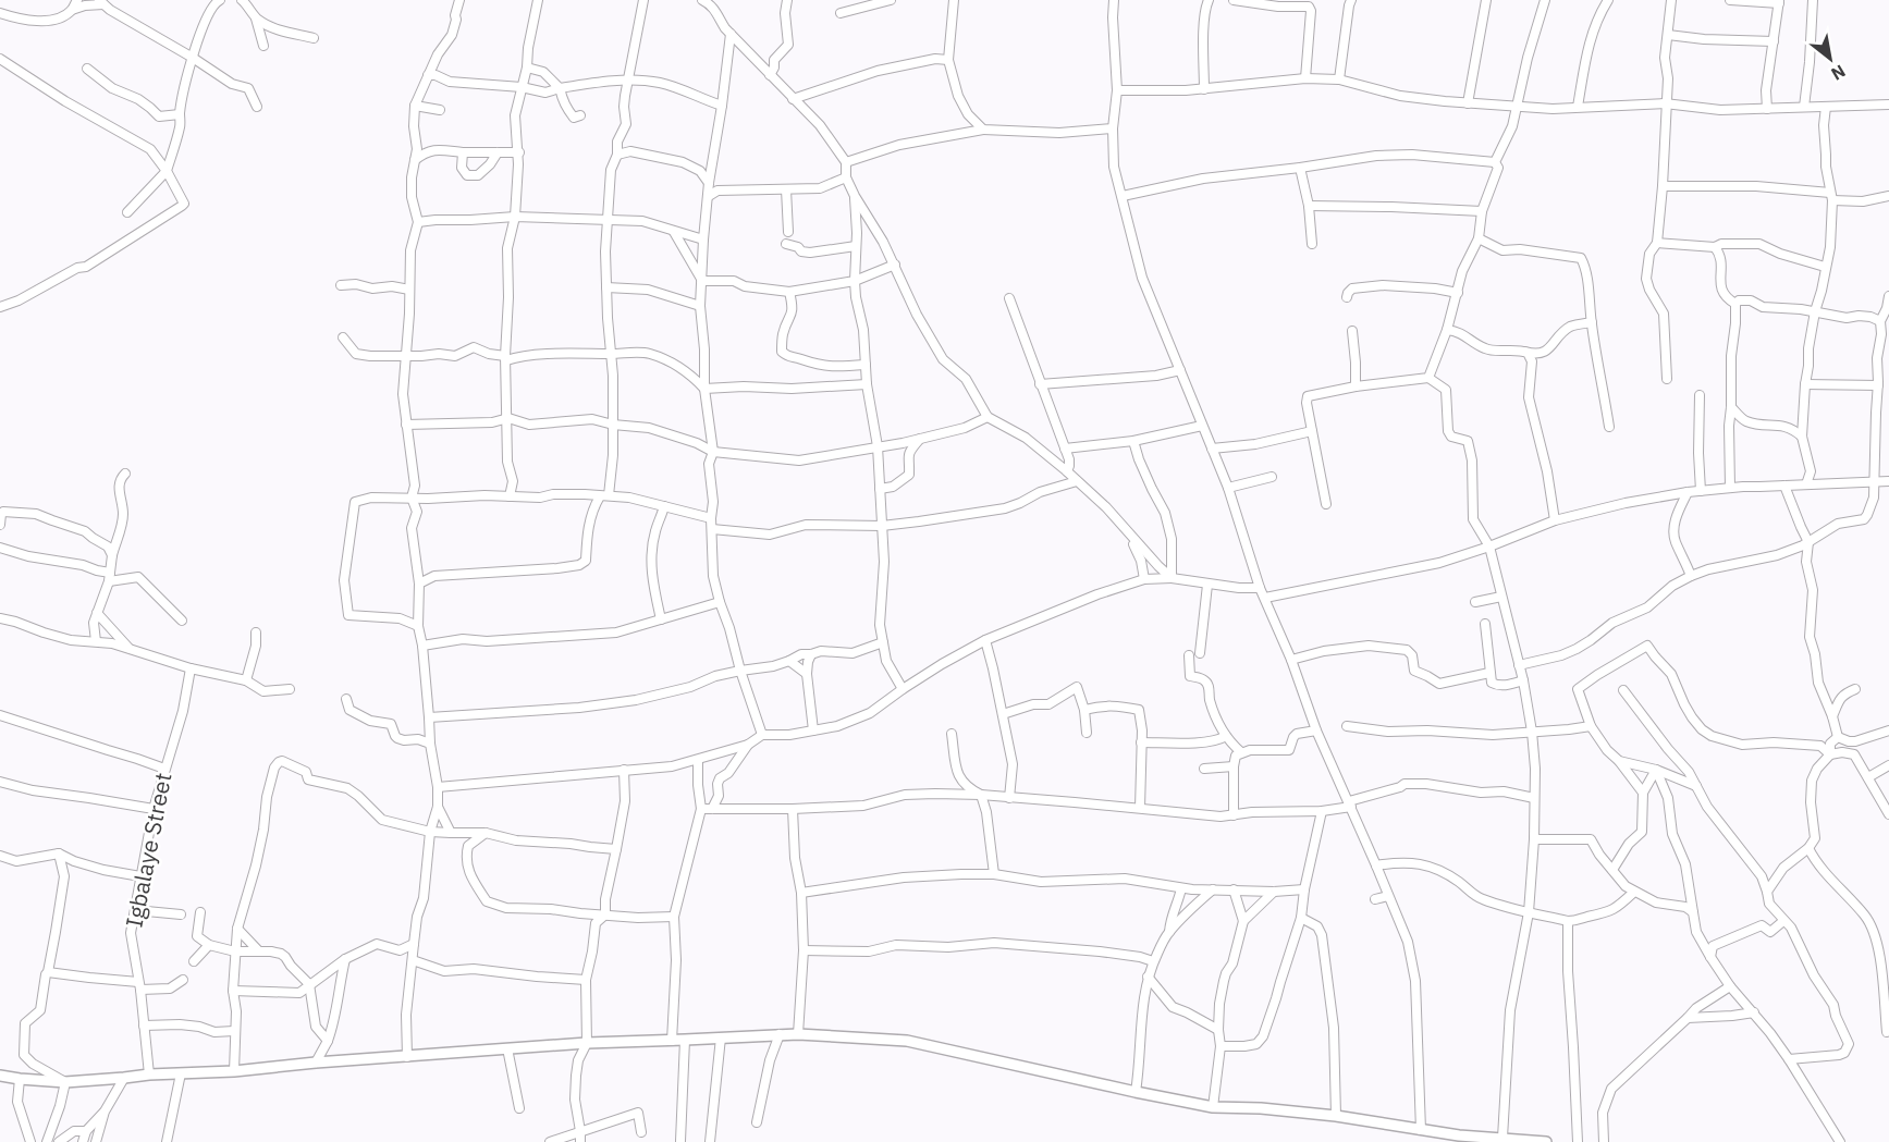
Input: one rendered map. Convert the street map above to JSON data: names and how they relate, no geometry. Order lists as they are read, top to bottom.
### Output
{
  "streets": {
    "street": ["Igbalaye Street"]
  },
  "north": "bottom right"
}
